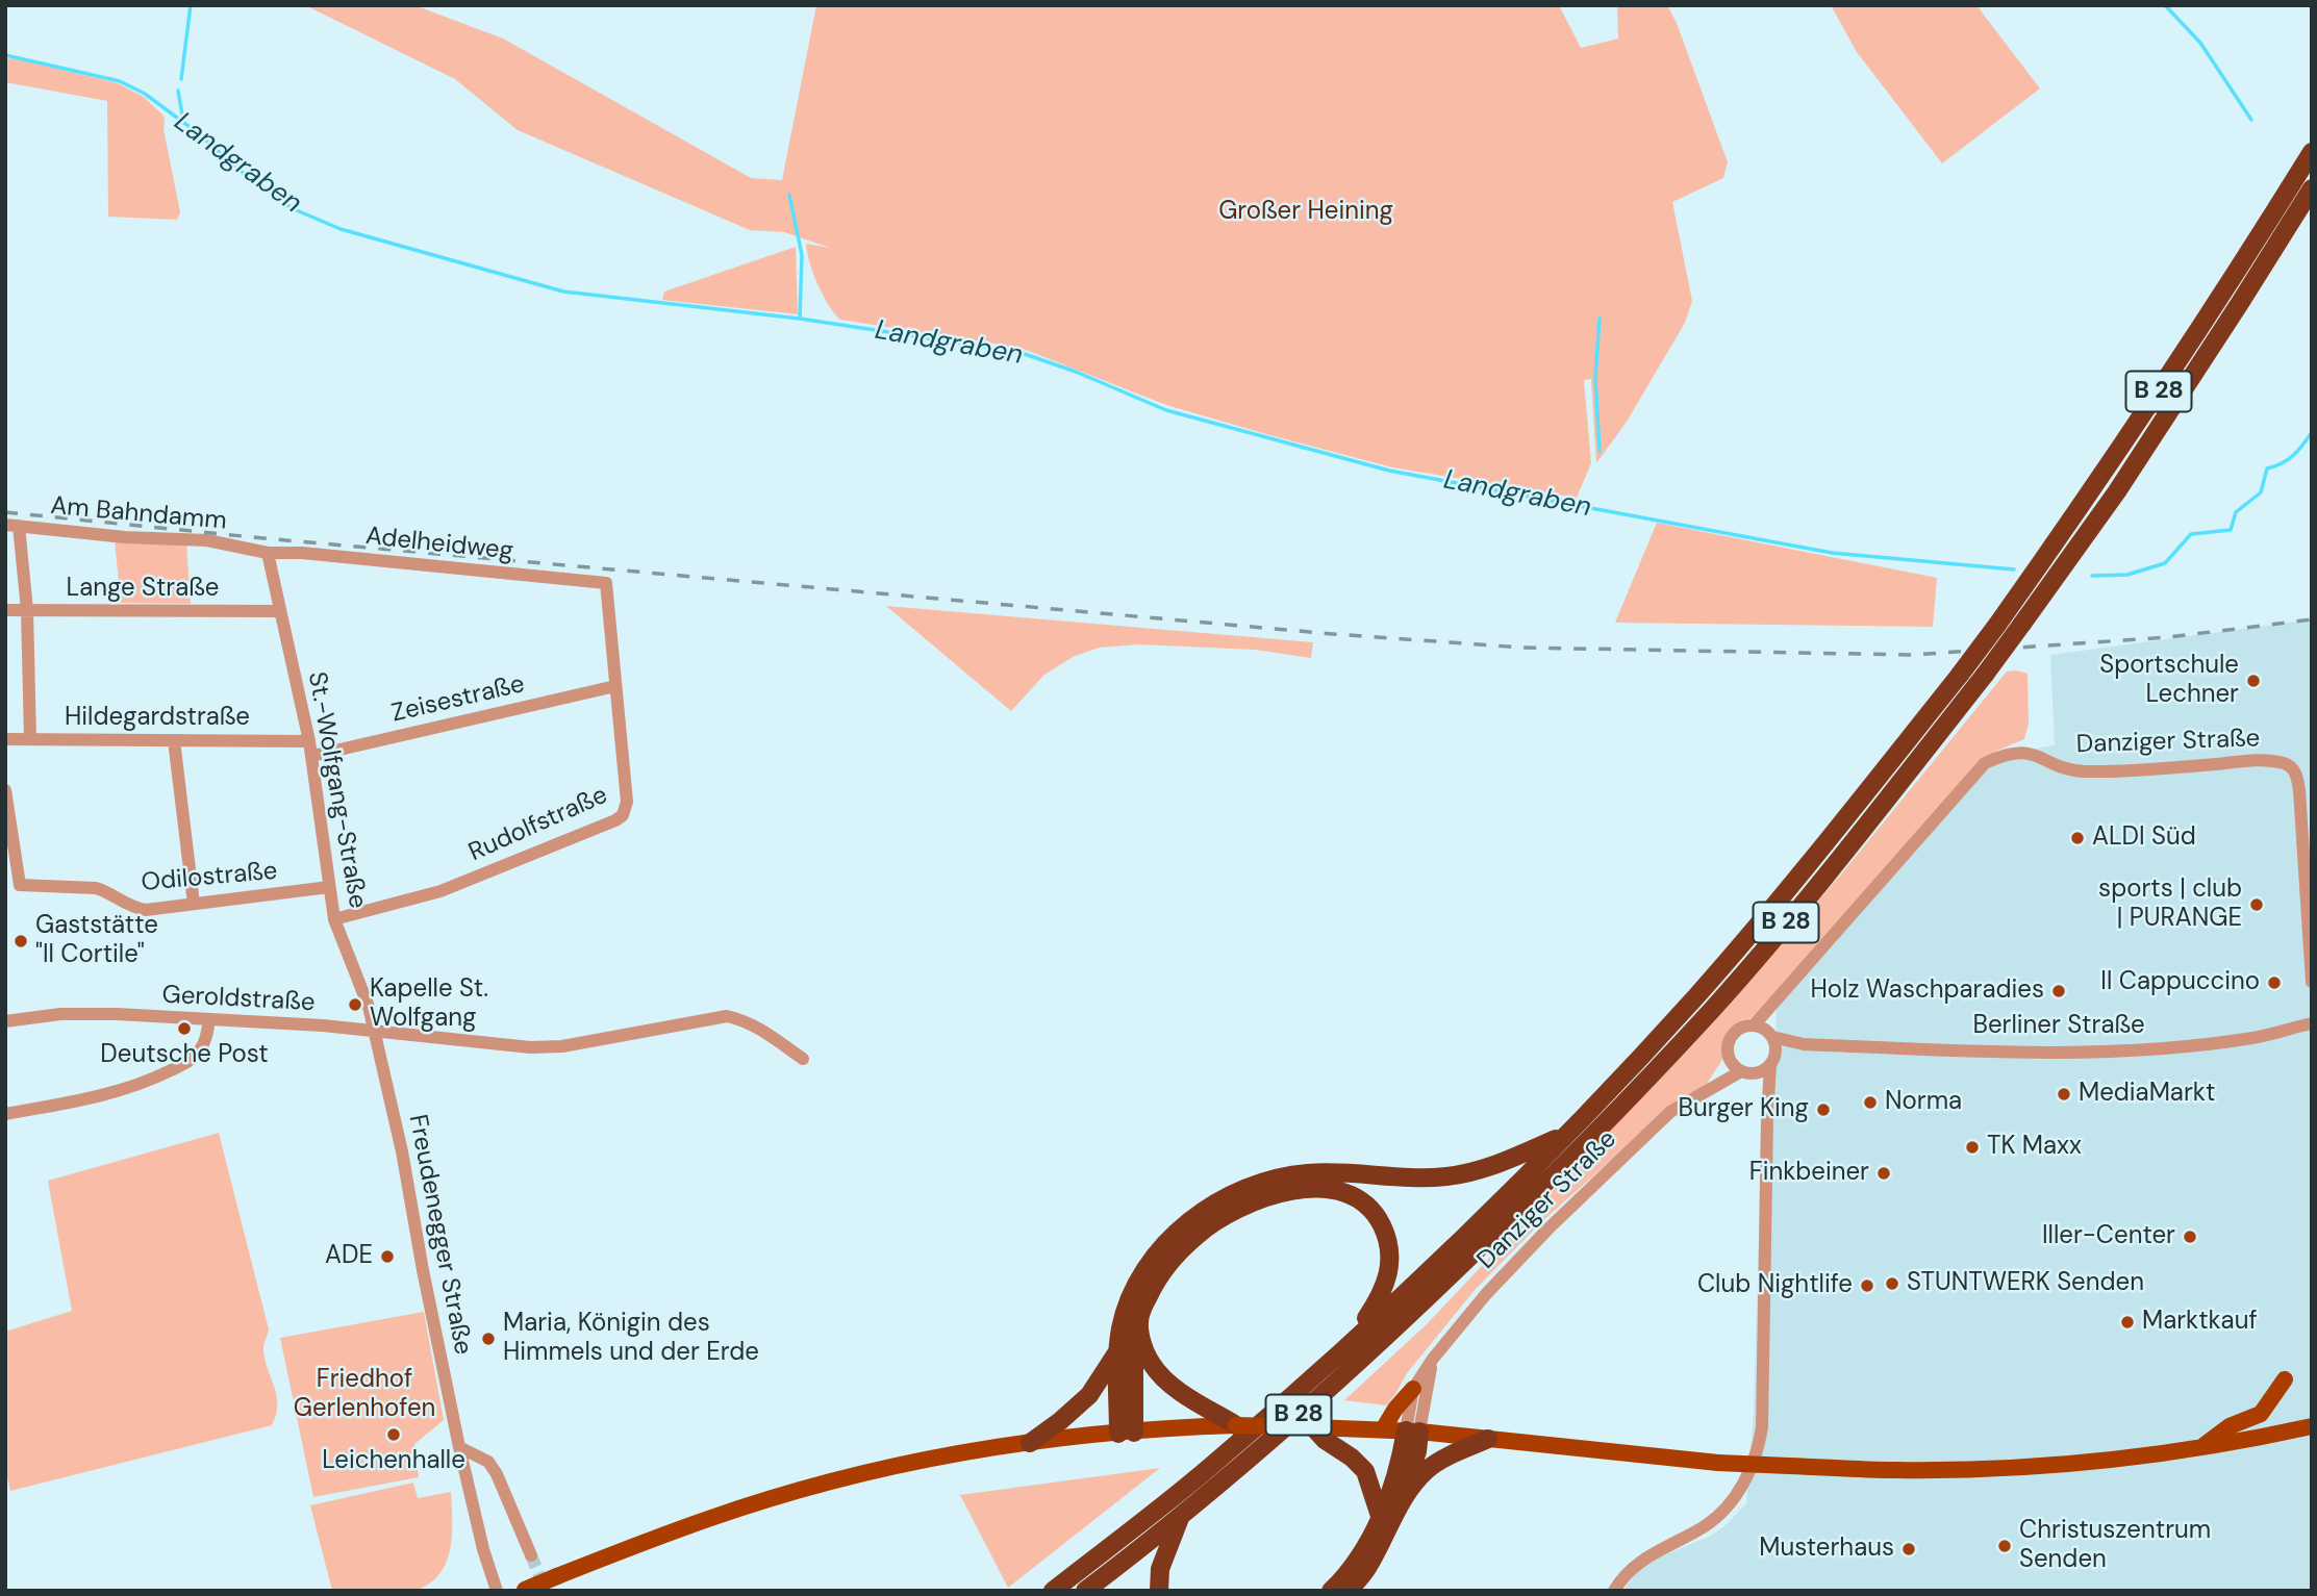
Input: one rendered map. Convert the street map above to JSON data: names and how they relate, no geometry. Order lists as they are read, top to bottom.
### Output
{
  "streets": {
    "highway": ["B 28"],
    "street": [
      "Am Bahndamm",
      "Adelheidweg",
      "Lange Straße",
      "Zeisestraße",
      "Hildegardstraße",
      "Danziger Straße",
      "St.-Wolfgang-Straße",
      "Rudolfstraße",
      "Odilostraße",
      "Geroldstraße",
      "Berliner Straße",
      "Freudenegger Straße"
    ]
  },
  "crossings": [
    ["Am Bahndamm", "Adelheidweg"],
    ["Am Bahndamm", "St.-Wolfgang-Straße"],
    ["Adelheidweg", "St.-Wolfgang-Straße"],
    ["Adelheidweg", "Rudolfstraße"],
    ["Lange Straße", "St.-Wolfgang-Straße"],
    ["Zeisestraße", "St.-Wolfgang-Straße"],
    ["Zeisestraße", "Rudolfstraße"],
    ["Hildegardstraße", "St.-Wolfgang-Straße"],
    ["Danziger Straße", "Berliner Straße"],
    ["St.-Wolfgang-Straße", "Rudolfstraße"],
    ["St.-Wolfgang-Straße", "Odilostraße"],
    ["St.-Wolfgang-Straße", "Geroldstraße"],
    ["St.-Wolfgang-Straße", "Freudenegger Straße"],
    ["Geroldstraße", "Freudenegger Straße"]
  ],
  "water": ["Landgraben"],
  "parks": ["Großer Heining", "Friedhof Gerlenhofen"],
  "places": [
    "Sportschule Lechner",
    "ALDI Süd",
    "sports | club | PURANGE",
    "Gaststätte \"Il Cortile\"",
    "Il Cappuccino",
    "Holz Waschparadies",
    "Kapelle St. Wolfgang",
    "Deutsche Post",
    "MediaMarkt",
    "Norma",
    "Burger King",
    "TK Maxx",
    "Finkbeiner",
    "Iller-Center",
    "ADE",
    "STUNTWERK Senden",
    "Club Nightlife",
    "Marktkauf",
    "Maria, Königin des Himmels und der Erde",
    "Leichenhalle",
    "Christuszentrum Senden",
    "Musterhaus"
  ]
}
